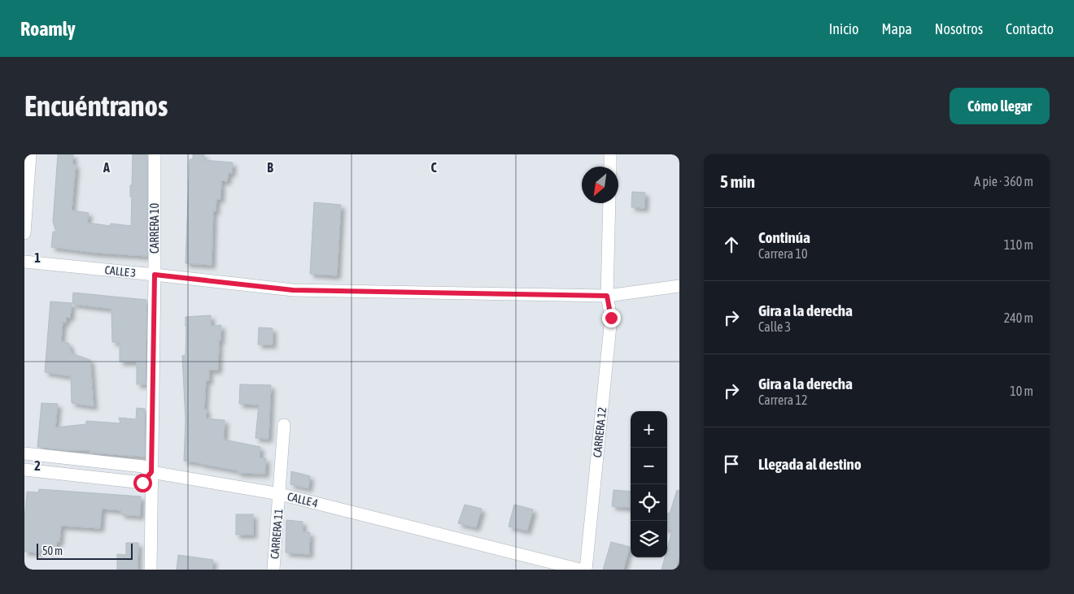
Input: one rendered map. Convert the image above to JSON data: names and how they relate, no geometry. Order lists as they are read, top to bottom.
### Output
{
  "streets": {
    "street": [
      "CARRERA 10",
      "CALLE 3",
      "CARRERA 12",
      "CALLE 4",
      "CARRERA 11"
    ]
  },
  "crossings": [
    ["CARRERA 10", "CALLE 3"],
    ["CARRERA 10", "CALLE 4"],
    ["CALLE 3", "CARRERA 12"],
    ["CALLE 4", "CARRERA 11"]
  ],
  "scale_bar": "50 m",
  "north": "bottom left",
  "page": {
    "header": "Roamly",
    "nav": [
      "Inicio",
      "Mapa",
      "Nosotros",
      "Contacto"
    ],
    "buttons": "Cómo llegar",
    "title": "Encuéntranos",
    "heading": ["5 min", "A pie · 360 m"],
    "list": [
      ["Continúa", "Carrera 10", "110 m"],
      ["Gira a la derecha", "Calle 3", "240 m"],
      ["Gira a la derecha", "Carrera 12", "10 m"],
      "Llegada al destino"
    ],
    "map_buttons": ["+", "−"],
    "scale": "50 m"
  },
  "grid": {
    "columns": ["A", "B", "C"],
    "rows": ["1", "2"]
  }
}
